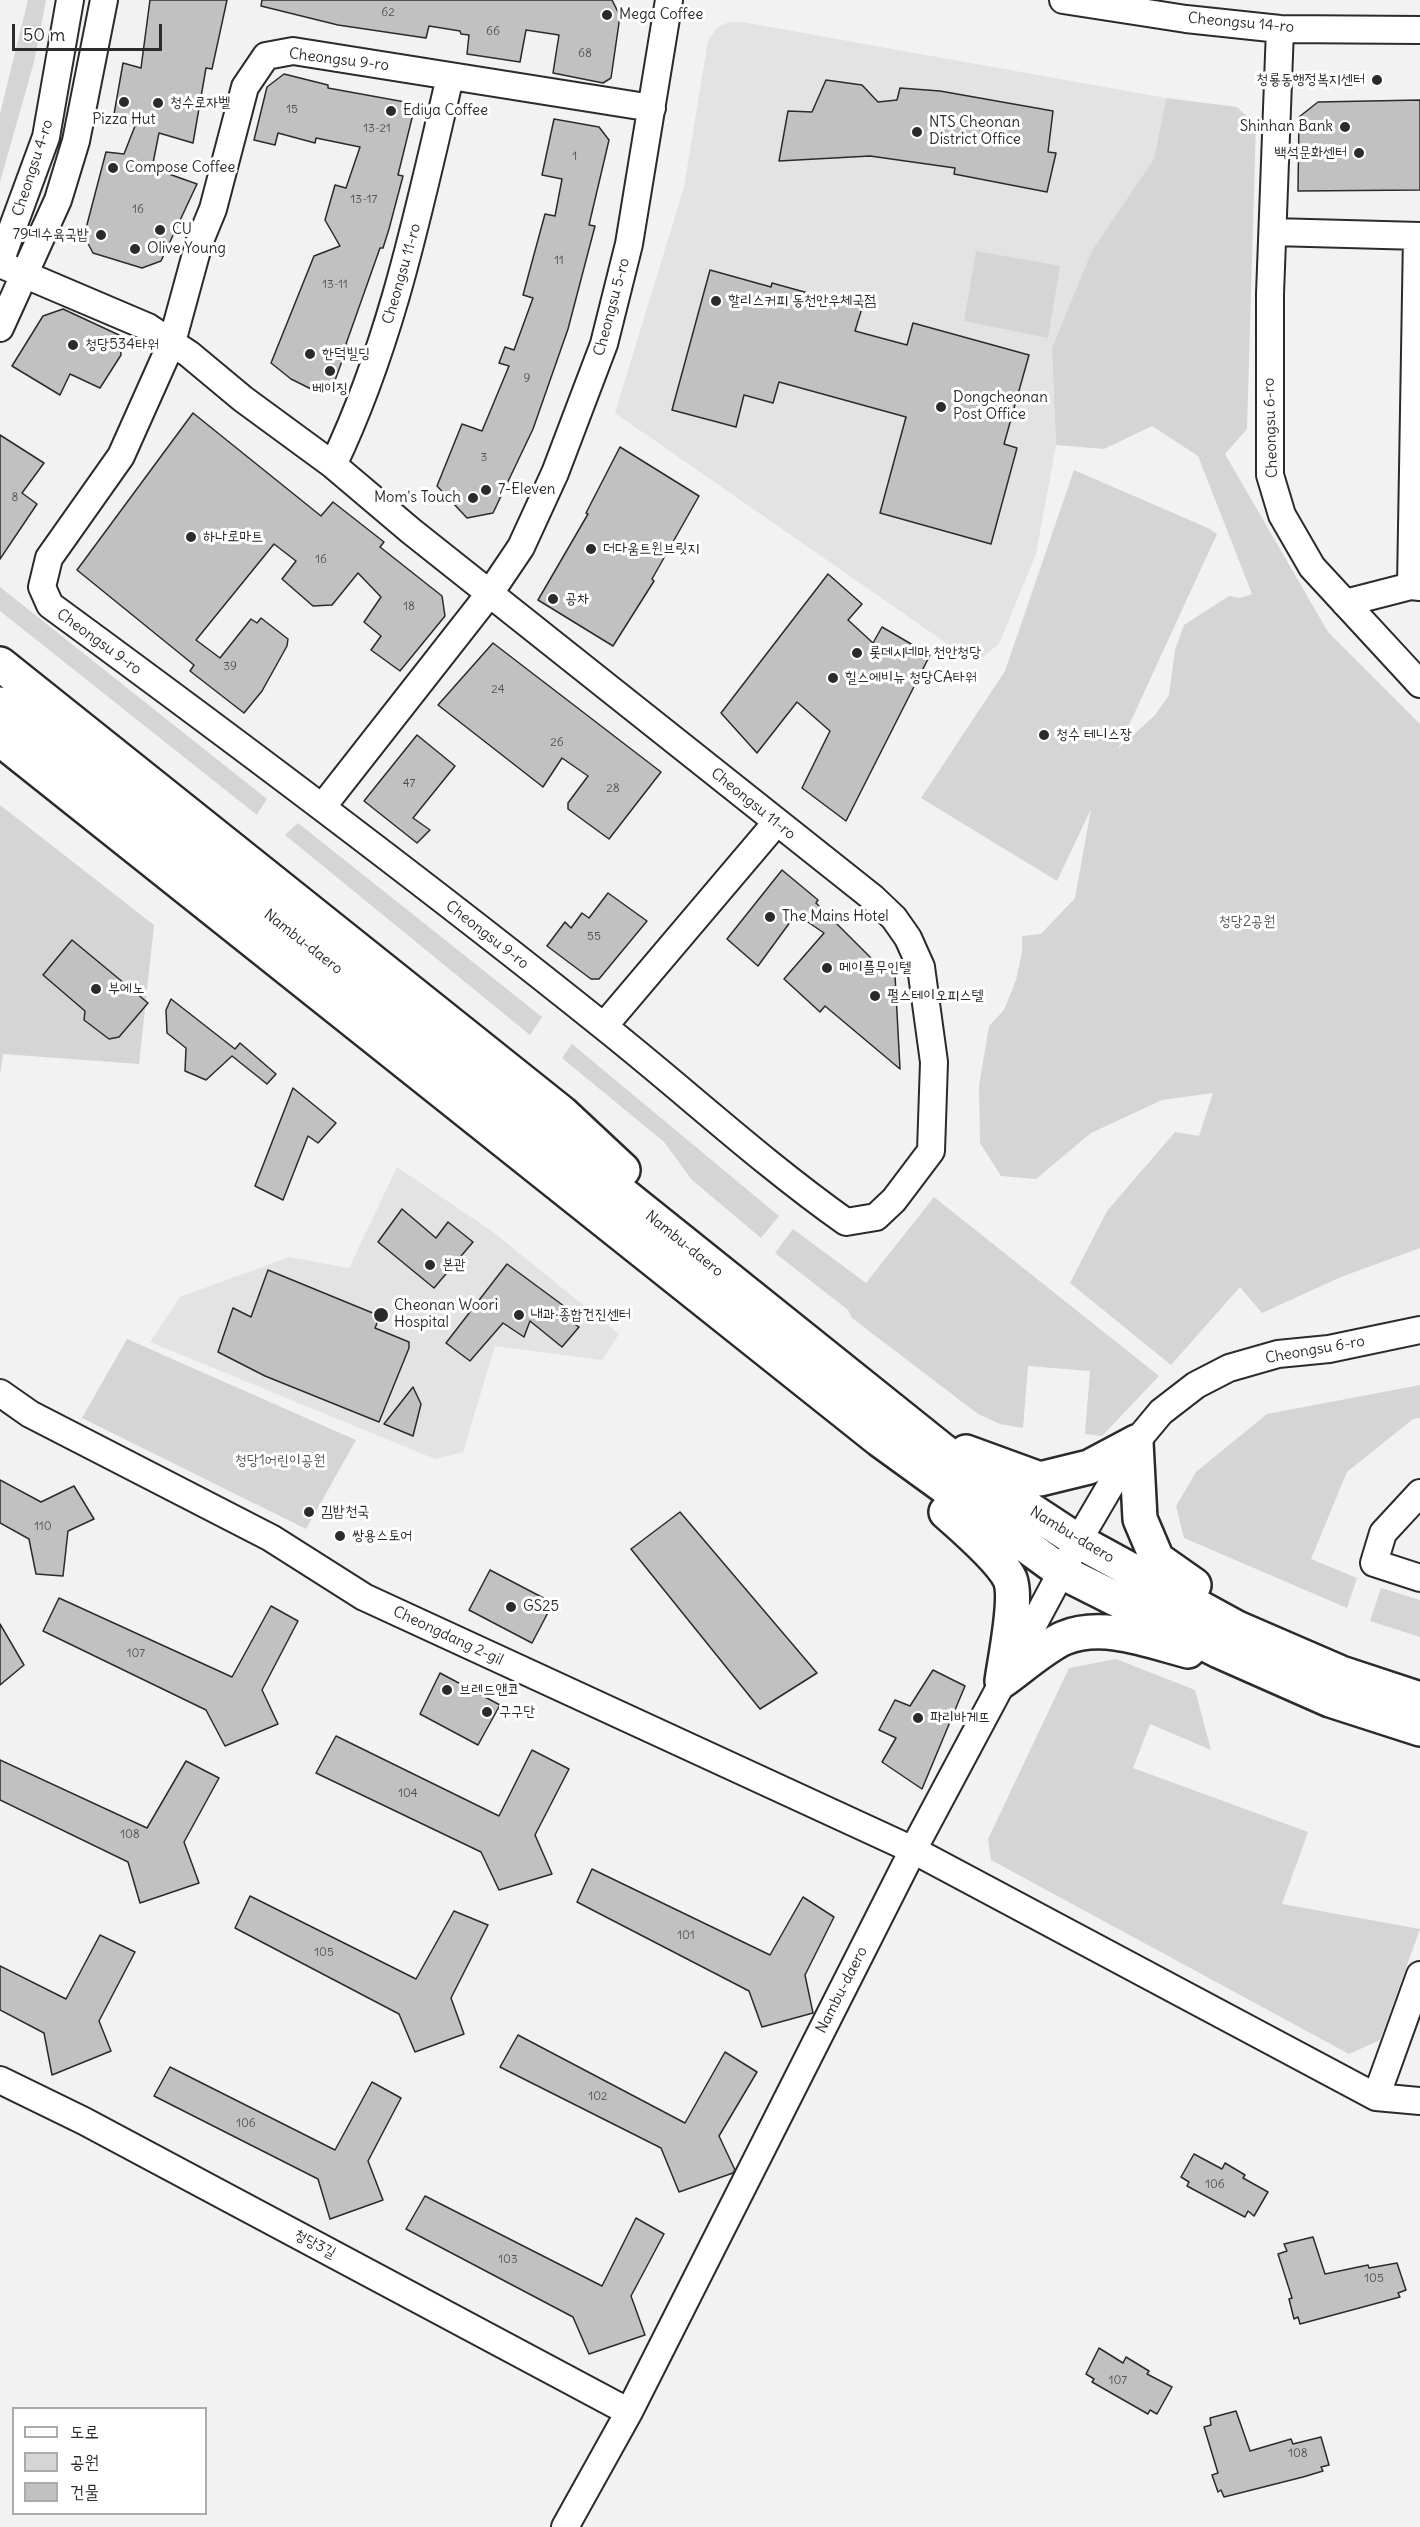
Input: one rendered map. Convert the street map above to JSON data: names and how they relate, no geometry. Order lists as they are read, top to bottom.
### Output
{
  "streets": {
    "highway": ["Nambu-daero"],
    "street": [
      "Cheongsu 14-ro",
      "Cheongsu 9-ro",
      "Cheongsu 4-ro",
      "Cheongsu 11-ro",
      "Cheongsu 5-ro",
      "Cheongsu 6-ro",
      "Cheongdang 2-gil",
      "청당3길"
    ]
  },
  "crossings": [
    ["Cheongsu 14-ro", "Cheongsu 6-ro"],
    ["Cheongsu 9-ro", "Cheongsu 11-ro"],
    ["Cheongsu 9-ro", "Cheongsu 5-ro"],
    ["Cheongsu 4-ro", "Cheongsu 11-ro"],
    ["Cheongsu 11-ro", "Cheongsu 5-ro"],
    ["Cheongsu 6-ro", "Nambu-daero"],
    ["Nambu-daero", "Cheongdang 2-gil"],
    ["Nambu-daero", "청당3길"]
  ],
  "parks": ["청당2공원", "청당1어린이공원"],
  "places": [
    "Mega Coffee",
    "청룡동행정복지센터",
    "Pizza Hut",
    "청수로자벨",
    "Ediya Coffee",
    "Shinhan Bank",
    "NTS Cheonan District Office",
    "백석문화센터",
    "Compose Coffee",
    "CU",
    "79네수육국밥",
    "Olive Young",
    "할리스커피 동천안우체국점",
    "청당534타워",
    "한덕빌딩",
    "베이징",
    "Dongcheonan Post Office",
    "7-Eleven",
    "Mom's Touch",
    "하나로마트",
    "더다움트윈브릿지",
    "공차",
    "롯데시네마 천안청당",
    "힐스에비뉴 청당CA타워",
    "청수 테니스장",
    "The Mains Hotel",
    "메이플무인텔",
    "부에노",
    "펄스테이오피스텔",
    "본관",
    "Cheonan Woori Hospital",
    "내과·종합건진센터",
    "김밥천국",
    "쌍용스토어",
    "GS25",
    "브레드앤코",
    "구구단",
    "파리바게뜨"
  ],
  "house_numbers": [
    "62",
    "66",
    "68",
    "15",
    "13-21",
    "1",
    "13-17",
    "16",
    "11",
    "13-11",
    "9",
    "3",
    "8",
    "16",
    "18",
    "39",
    "24",
    "26",
    "47",
    "28",
    "55",
    "110",
    "107",
    "104",
    "108",
    "101",
    "105",
    "102",
    "106",
    "106",
    "103",
    "105",
    "107",
    "108"
  ],
  "legend": ["도로", "공원", "건물"],
  "scale_bar": "50 m"
}
